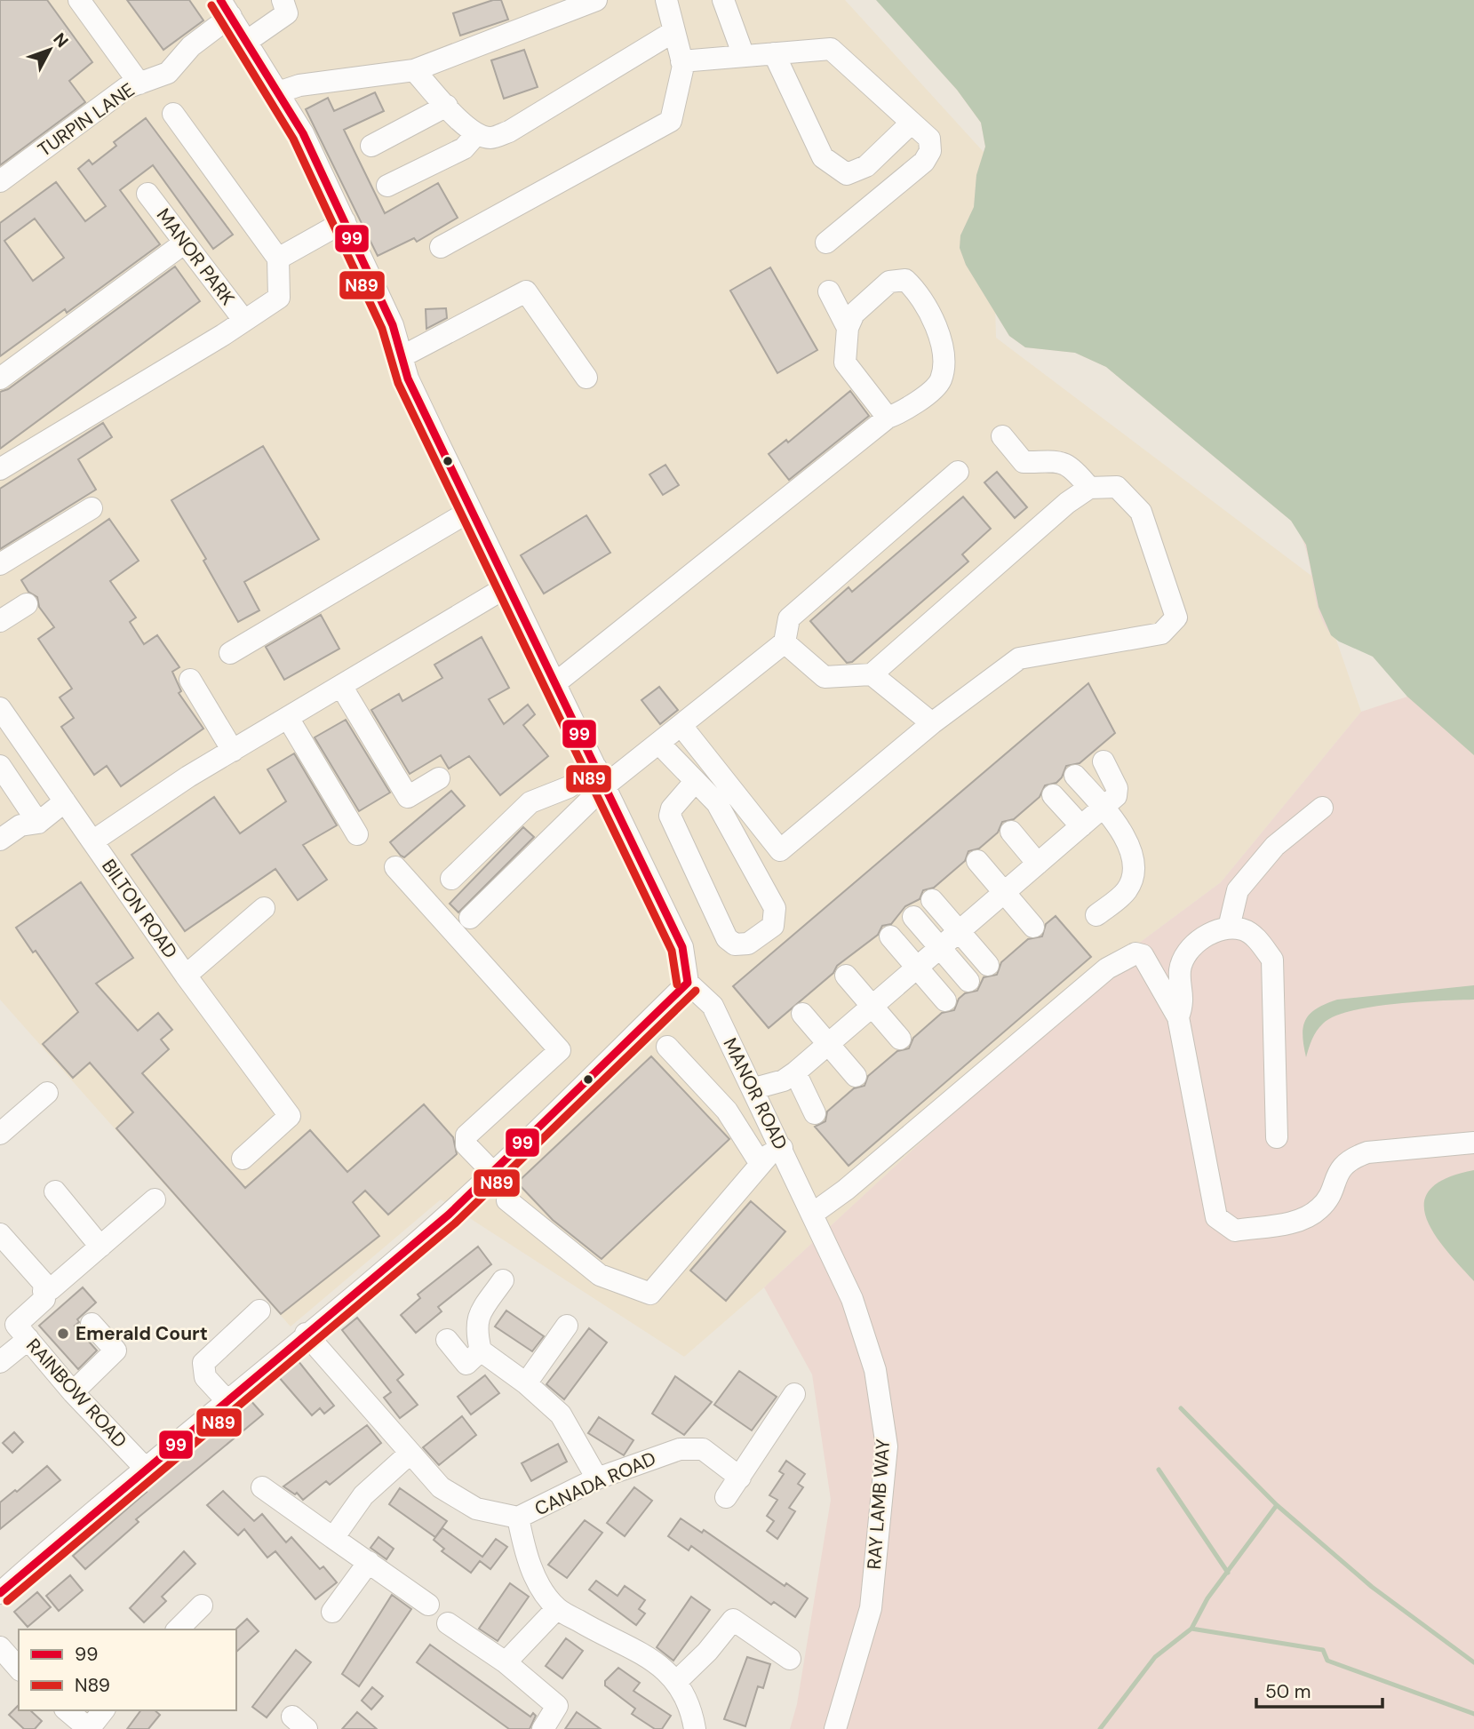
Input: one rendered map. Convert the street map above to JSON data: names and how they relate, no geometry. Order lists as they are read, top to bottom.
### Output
{
  "streets": {
    "street": [
      "TURPIN LANE",
      "MANOR PARK",
      "BILTON ROAD",
      "MANOR ROAD",
      "RAINBOW ROAD",
      "CANADA ROAD",
      "RAY LAMB WAY"
    ]
  },
  "crossings": [
    ["MANOR ROAD", "RAY LAMB WAY"]
  ],
  "places": ["Emerald Court"],
  "lines": ["transit line 99", "transit line N89"],
  "legend": ["99", "N89"],
  "scale_bar": "50 m",
  "north": "top right"
}
